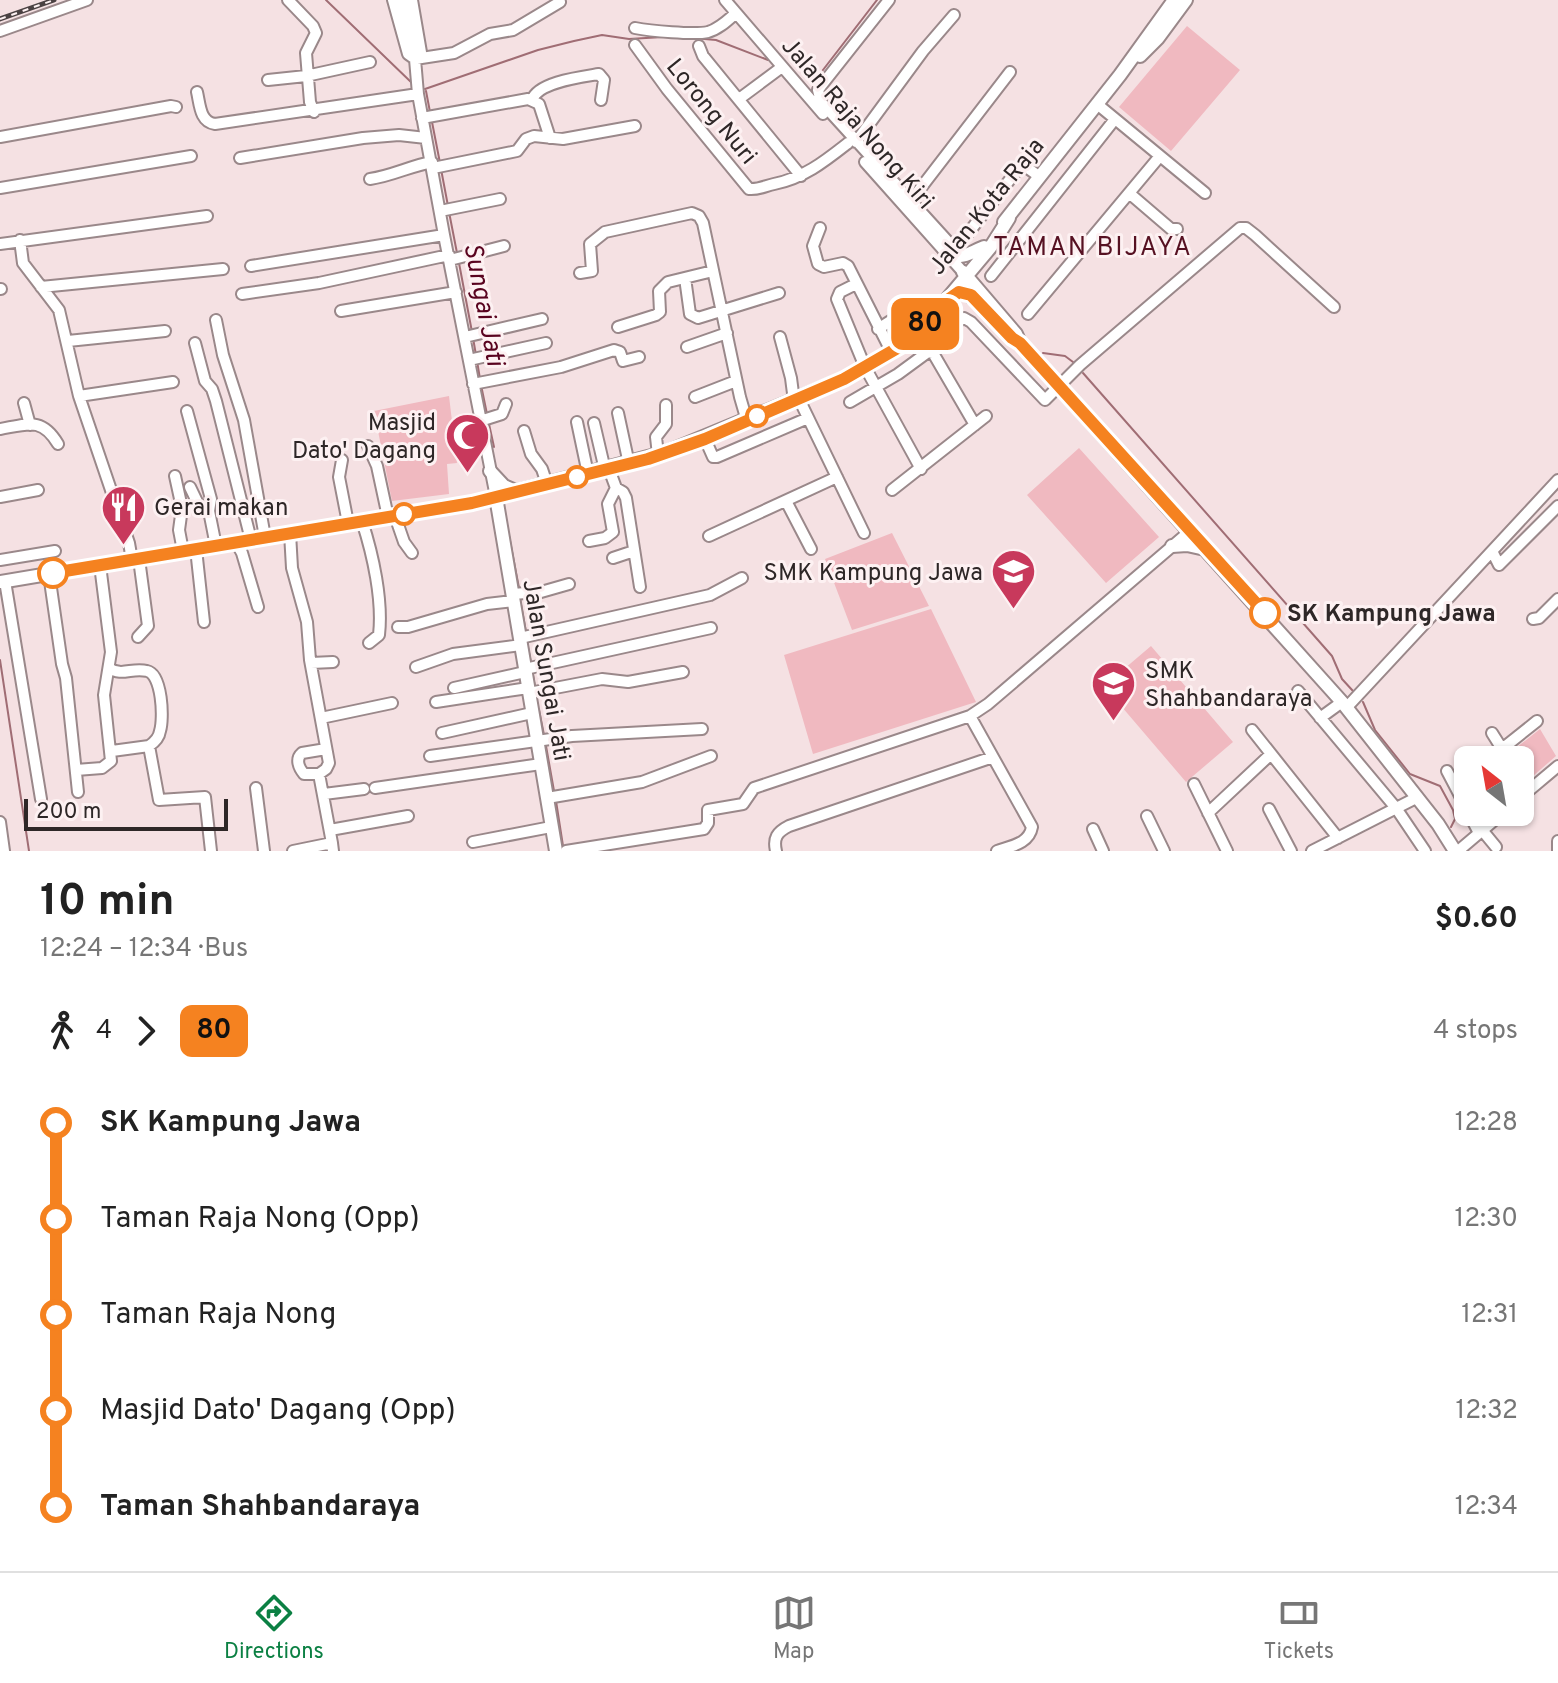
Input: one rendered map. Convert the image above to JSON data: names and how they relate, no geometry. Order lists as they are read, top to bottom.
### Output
{
  "streets": {
    "main road": ["Jalan Kota Raja", "Jalan Sungai Jati"],
    "street": ["Lorong Nuri", "Jalan Raja Nong Kiri"]
  },
  "crossings": [
    ["Lorong Nuri", "Jalan Raja Nong Kiri"],
    ["Jalan Raja Nong Kiri", "Jalan Kota Raja"],
    ["Jalan Kota Raja", "Jalan Sungai Jati"]
  ],
  "districts": ["TAMAN BIJAYA"],
  "water": ["Sungai Jati"],
  "places": {
    "mosque": ["Masjid Dato' Dagang"],
    "restaurant": ["Gerai makan"],
    "school or university": ["SMK Kampung Jawa", "SMK Shahbandaraya"],
    "other": ["SK Kampung Jawa"]
  },
  "lines": ["bus line 80"],
  "scale_bar": "200 m",
  "north": "top left",
  "page": {
    "on_map": "80",
    "scale": "200 m",
    "heading": ["10 min", "12:24 – 12:34 · Bus", "$0.60"],
    "legs": ["4", "80", "4 stops"],
    "list": [
      {
        "name": "SK Kampung Jawa",
        "value": "12:28"
      },
      {
        "name": "Taman Raja Nong (Opp)",
        "value": "12:30"
      },
      {
        "name": "Taman Raja Nong",
        "value": "12:31"
      },
      {
        "name": "Masjid Dato' Dagang (Opp)",
        "value": "12:32"
      },
      {
        "name": "Taman Shahbandaraya",
        "value": "12:34"
      }
    ],
    "tabs": ["Directions", "Map", "Tickets"]
  }
}
